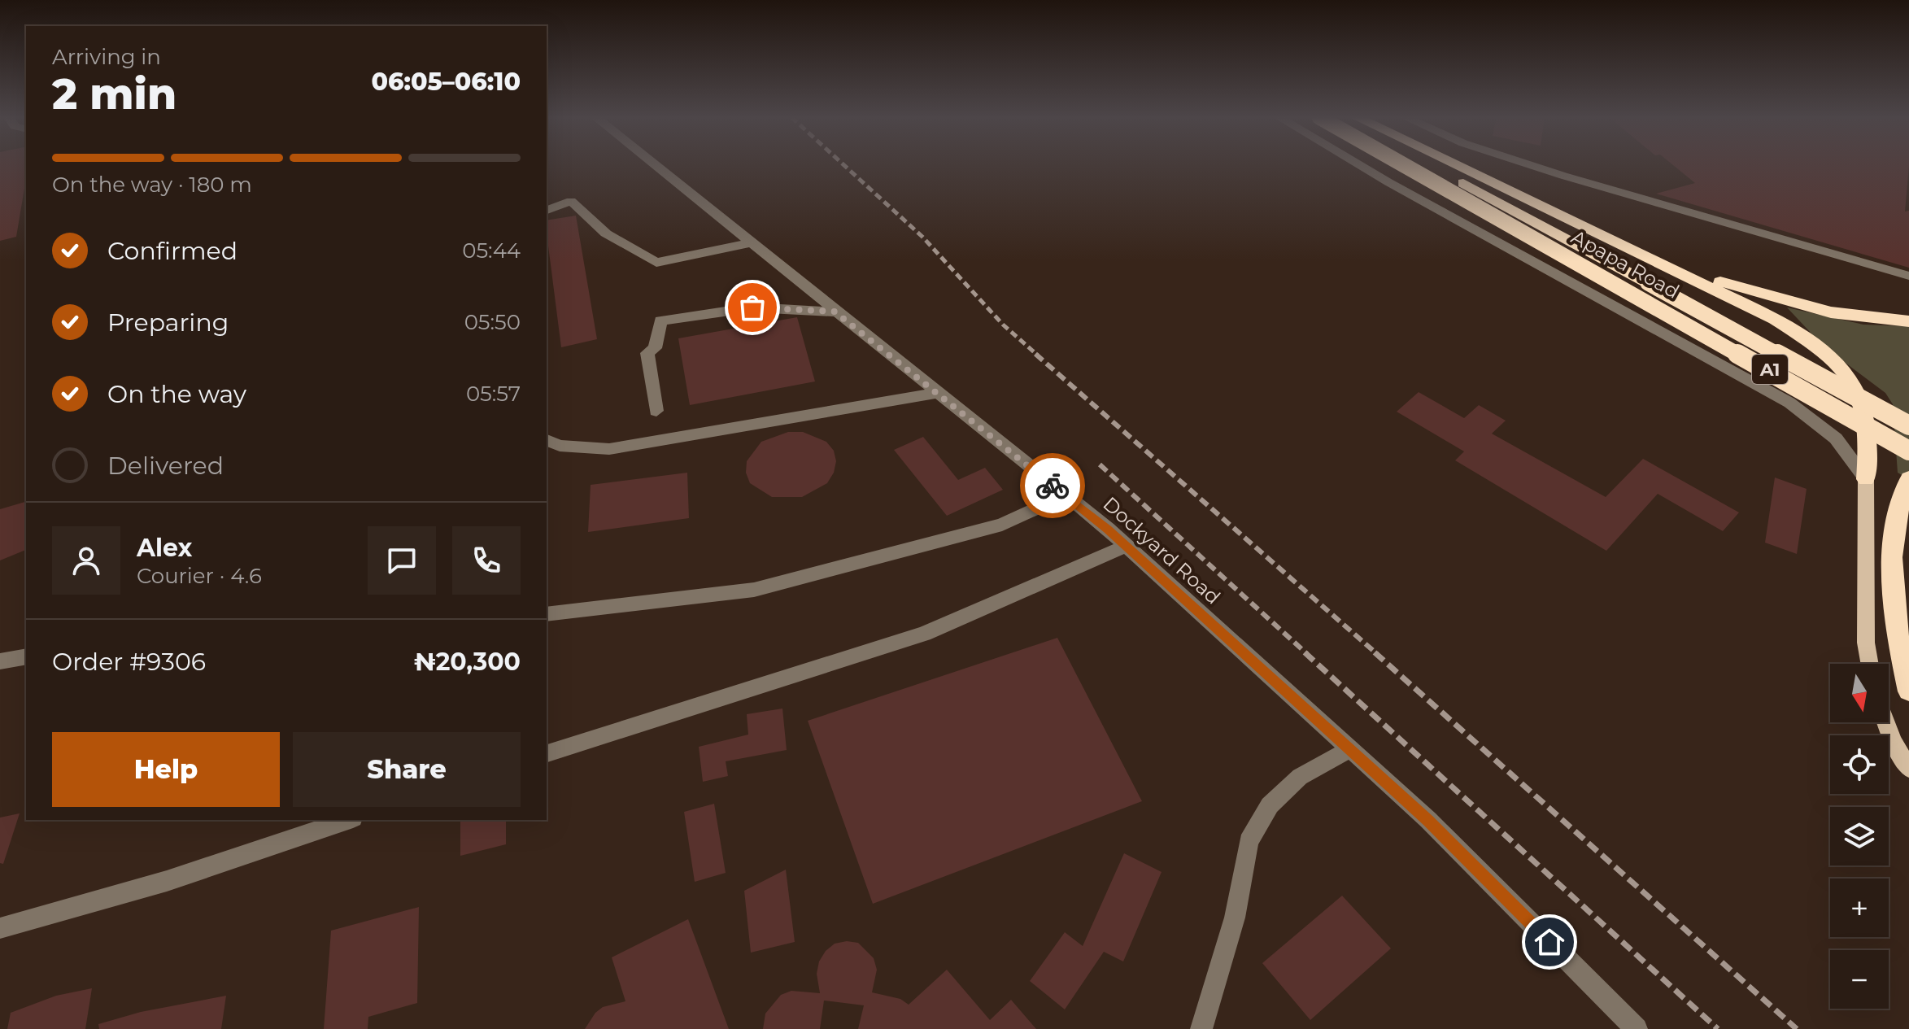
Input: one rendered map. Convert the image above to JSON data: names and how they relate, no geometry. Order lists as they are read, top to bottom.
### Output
{
  "streets": {
    "highway": ["Apapa Road", "A1"],
    "street": ["Dockyard Road"]
  },
  "north": "bottom",
  "page": {
    "heading": ["2 min", "Arriving in", "06:05–06:10"],
    "panel": [
      "Alex",
      "Courier · 4.6",
      "Order #9306",
      "₦20,300"
    ],
    "bar": "On the way · 180 m",
    "list": [
      ["Confirmed", "05:44"],
      ["Preparing", "05:50"],
      ["On the way", "05:57"],
      "Delivered"
    ],
    "map_buttons": ["+", "−"],
    "buttons": ["Help", "Share"]
  }
}
